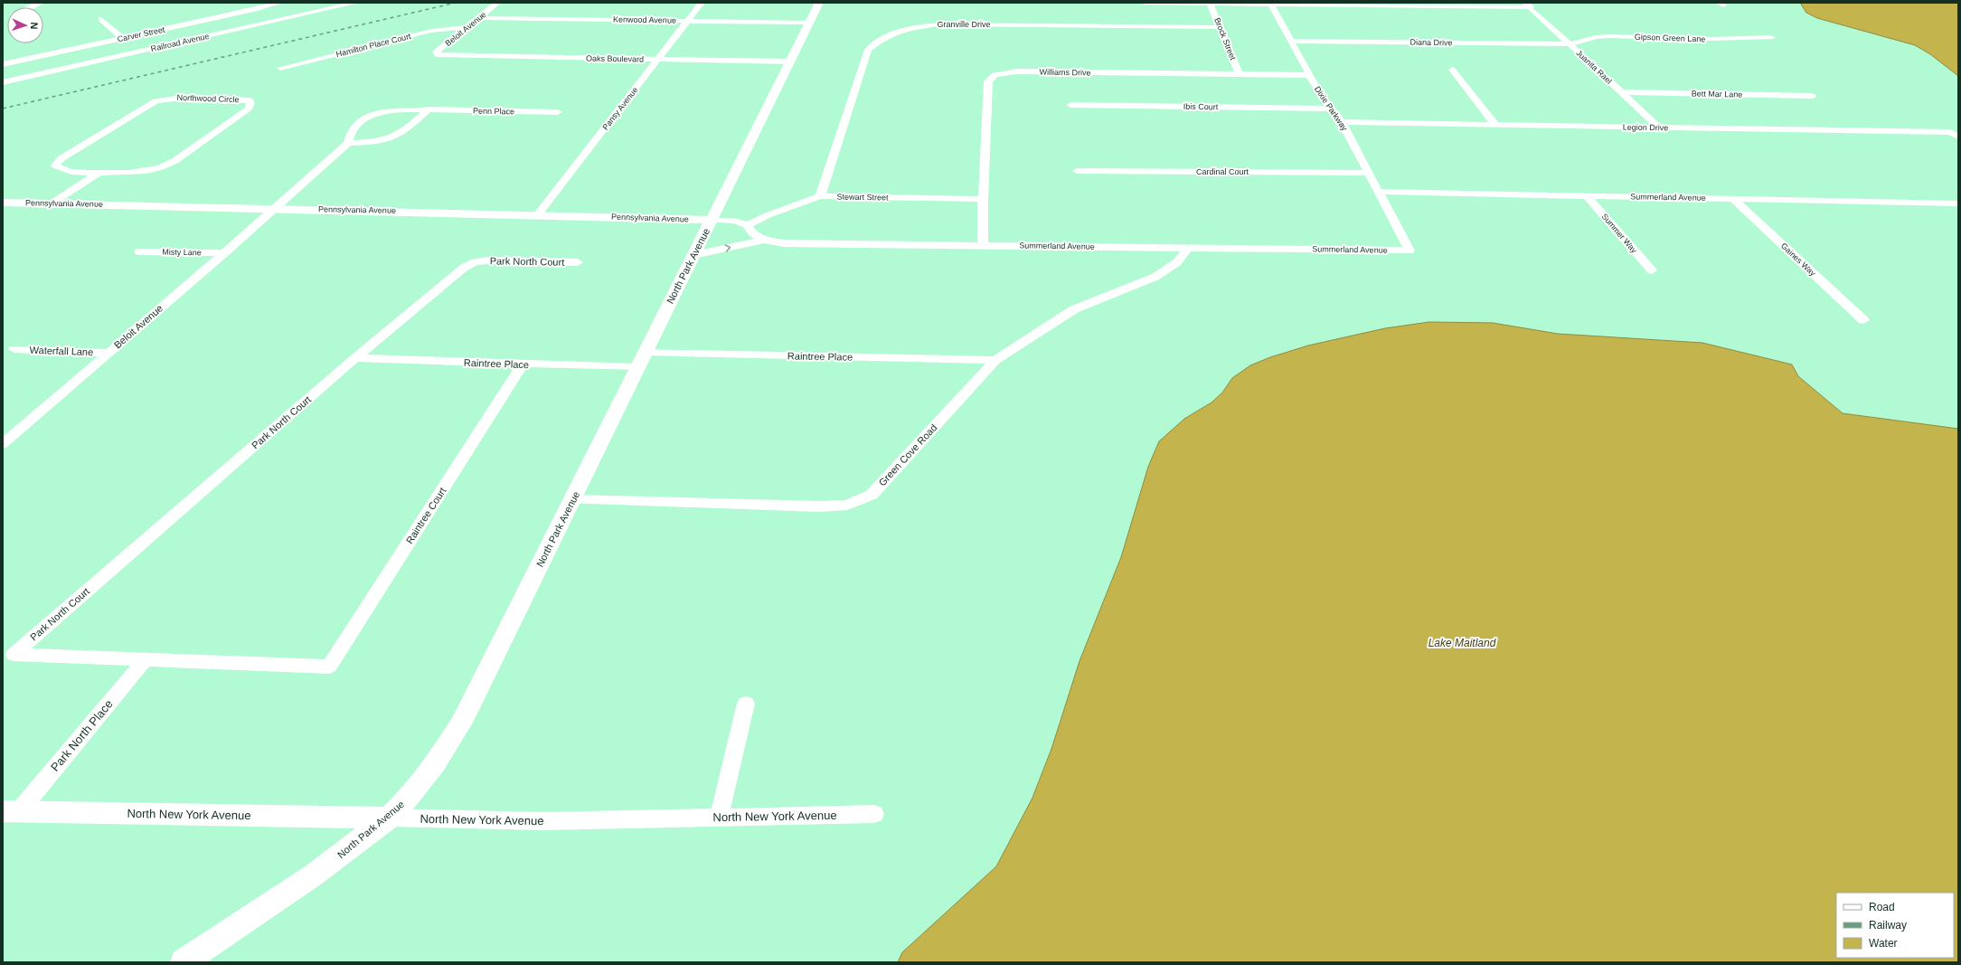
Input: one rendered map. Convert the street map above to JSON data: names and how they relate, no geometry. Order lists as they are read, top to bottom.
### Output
{
  "streets": {
    "street": [
      "Kenwood Avenue",
      "Granville Drive",
      "Beloit Avenue",
      "Carver Street",
      "Gipson Green Lane",
      "Brock Street",
      "Railroad Avenue",
      "Diana Drive",
      "Hamilton Place Court",
      "Oaks Boulevard",
      "Juanita Rael",
      "Williams Drive",
      "Bett Mar Lane",
      "Northwood Circle",
      "Ibis Court",
      "Pansy Avenue",
      "Dixie Parkway",
      "Penn Place",
      "Legion Drive",
      "Cardinal Court",
      "Stewart Street",
      "Summerland Avenue",
      "Pennsylvania Avenue",
      "Summer Way",
      "Misty Lane",
      "Gaines Way",
      "Park North Court",
      "North Park Avenue",
      "Waterfall Lane",
      "Raintree Place",
      "Green Cove Road",
      "Raintree Court",
      "Park North Place",
      "North New York Avenue"
    ]
  },
  "crossings": [
    ["Kenwood Avenue", "Beloit Avenue"],
    ["Kenwood Avenue", "Pansy Avenue"],
    ["Kenwood Avenue", "North Park Avenue"],
    ["Granville Drive", "Brock Street"],
    ["Granville Drive", "Stewart Street"],
    ["Beloit Avenue", "Hamilton Place Court"],
    ["Beloit Avenue", "Oaks Boulevard"],
    ["Beloit Avenue", "Penn Place"],
    ["Beloit Avenue", "Pennsylvania Avenue"],
    ["Beloit Avenue", "Misty Lane"],
    ["Beloit Avenue", "Waterfall Lane"],
    ["Gipson Green Lane", "Diana Drive"],
    ["Gipson Green Lane", "Juanita Rael"],
    ["Brock Street", "Williams Drive"],
    ["Diana Drive", "Juanita Rael"],
    ["Diana Drive", "Dixie Parkway"],
    ["Oaks Boulevard", "Pansy Avenue"],
    ["Oaks Boulevard", "North Park Avenue"],
    ["Juanita Rael", "Bett Mar Lane"],
    ["Juanita Rael", "Legion Drive"],
    ["Williams Drive", "Dixie Parkway"],
    ["Williams Drive", "Stewart Street"],
    ["Williams Drive", "Summerland Avenue"],
    ["Ibis Court", "Dixie Parkway"],
    ["Pansy Avenue", "Pennsylvania Avenue"],
    ["Dixie Parkway", "Legion Drive"],
    ["Dixie Parkway", "Cardinal Court"],
    ["Dixie Parkway", "Summerland Avenue"],
    ["Penn Place", "Pennsylvania Avenue"],
    ["Stewart Street", "Summerland Avenue"],
    ["Summerland Avenue", "Summer Way"],
    ["Summerland Avenue", "Gaines Way"],
    ["Summerland Avenue", "Green Cove Road"],
    ["Pennsylvania Avenue", "North Park Avenue"],
    ["Park North Court", "Raintree Place"],
    ["Park North Court", "Raintree Court"],
    ["Park North Court", "Park North Place"],
    ["North Park Avenue", "Raintree Place"],
    ["North Park Avenue", "Green Cove Road"],
    ["North Park Avenue", "North New York Avenue"],
    ["Raintree Place", "Green Cove Road"],
    ["Raintree Place", "Raintree Court"],
    ["Raintree Court", "Park North Place"],
    ["Park North Place", "North New York Avenue"]
  ],
  "water": ["Lake Maitland"],
  "legend": ["Road", "Railway", "Water"],
  "north": "right"
}
